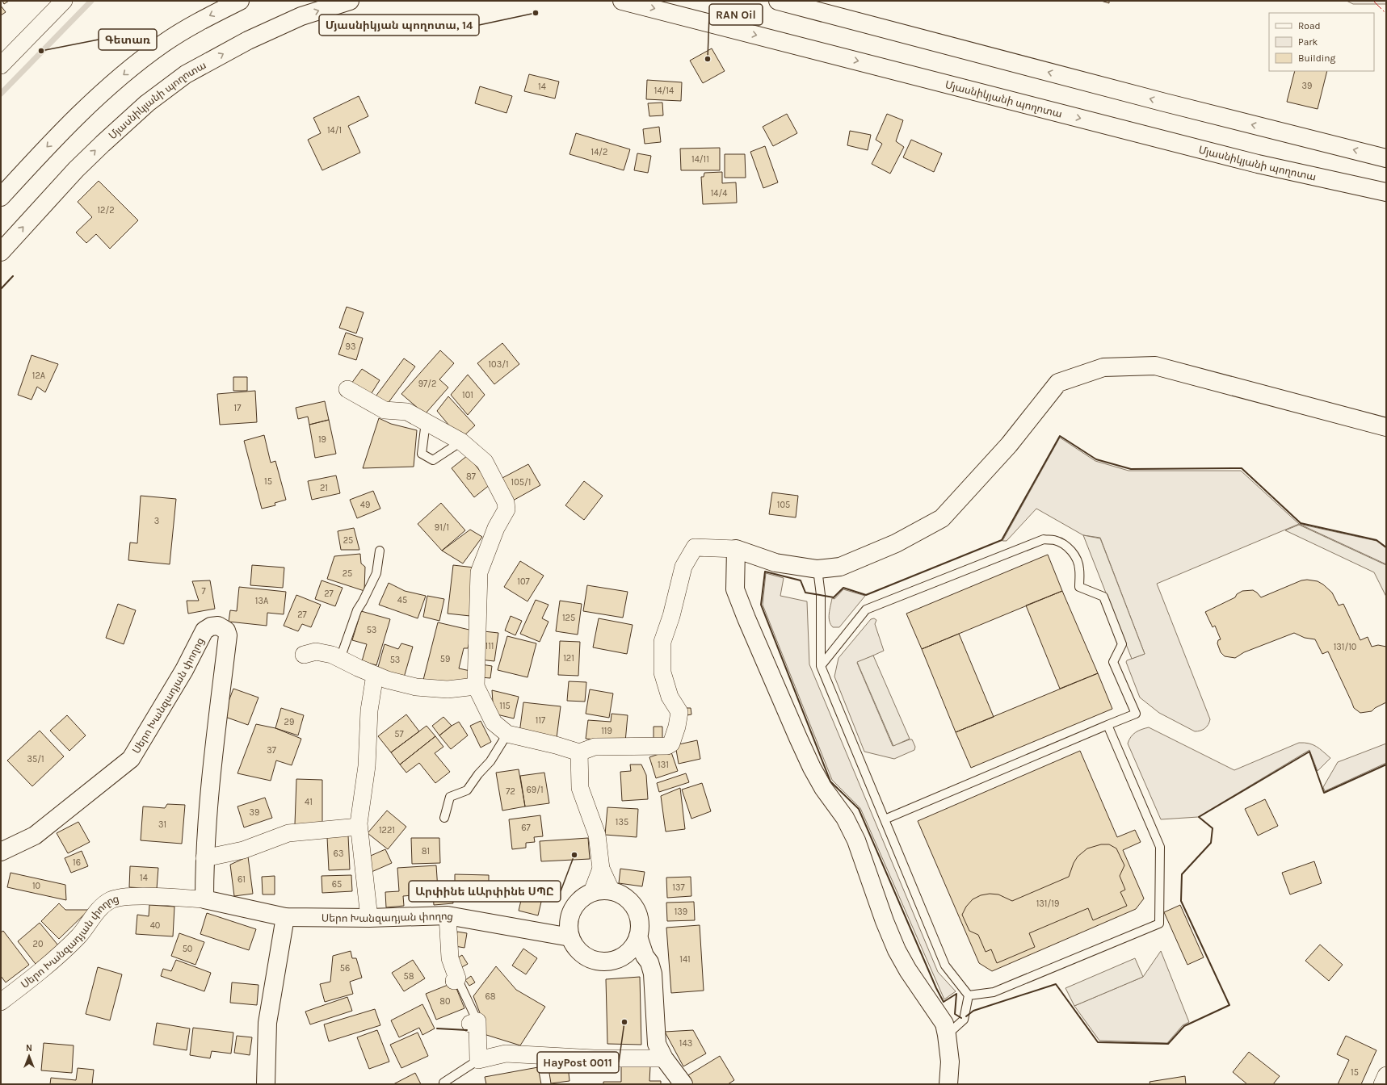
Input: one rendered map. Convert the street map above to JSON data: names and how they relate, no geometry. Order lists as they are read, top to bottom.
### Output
{
  "streets": {
    "main road": ["Մյասնիկյանի պողոտա", "Սերո Խանզադյան փողոց"]
  },
  "places": [
    "Մյասնիկյան պողոտա, 14",
    "Գետառ",
    "RAN Oil",
    "Արփինե ևԱրփինե ՍՊԸ",
    "HayPost 0011"
  ],
  "house_numbers": [
    "39",
    "14",
    "14/14",
    "14/1",
    "14/2",
    "14/11",
    "14/4",
    "12/2",
    "93",
    "103/1",
    "12A",
    "97/2",
    "101",
    "17",
    "19",
    "87",
    "15",
    "105/1",
    "21",
    "49",
    "105",
    "3",
    "91/1",
    "25",
    "25",
    "107",
    "7",
    "27",
    "45",
    "13A",
    "27",
    "125",
    "53",
    "111",
    "131/10",
    "121",
    "59",
    "53",
    "115",
    "117",
    "29",
    "119",
    "57",
    "37",
    "35/1",
    "131",
    "69/1",
    "72",
    "41",
    "39",
    "135",
    "31",
    "67",
    "1221",
    "81",
    "63",
    "16",
    "14",
    "61",
    "65",
    "10",
    "137",
    "131/19",
    "139",
    "40",
    "20",
    "50",
    "141",
    "56",
    "58",
    "68",
    "80",
    "143",
    "15"
  ],
  "legend": ["Road", "Park", "Building"],
  "north": "top"
}
